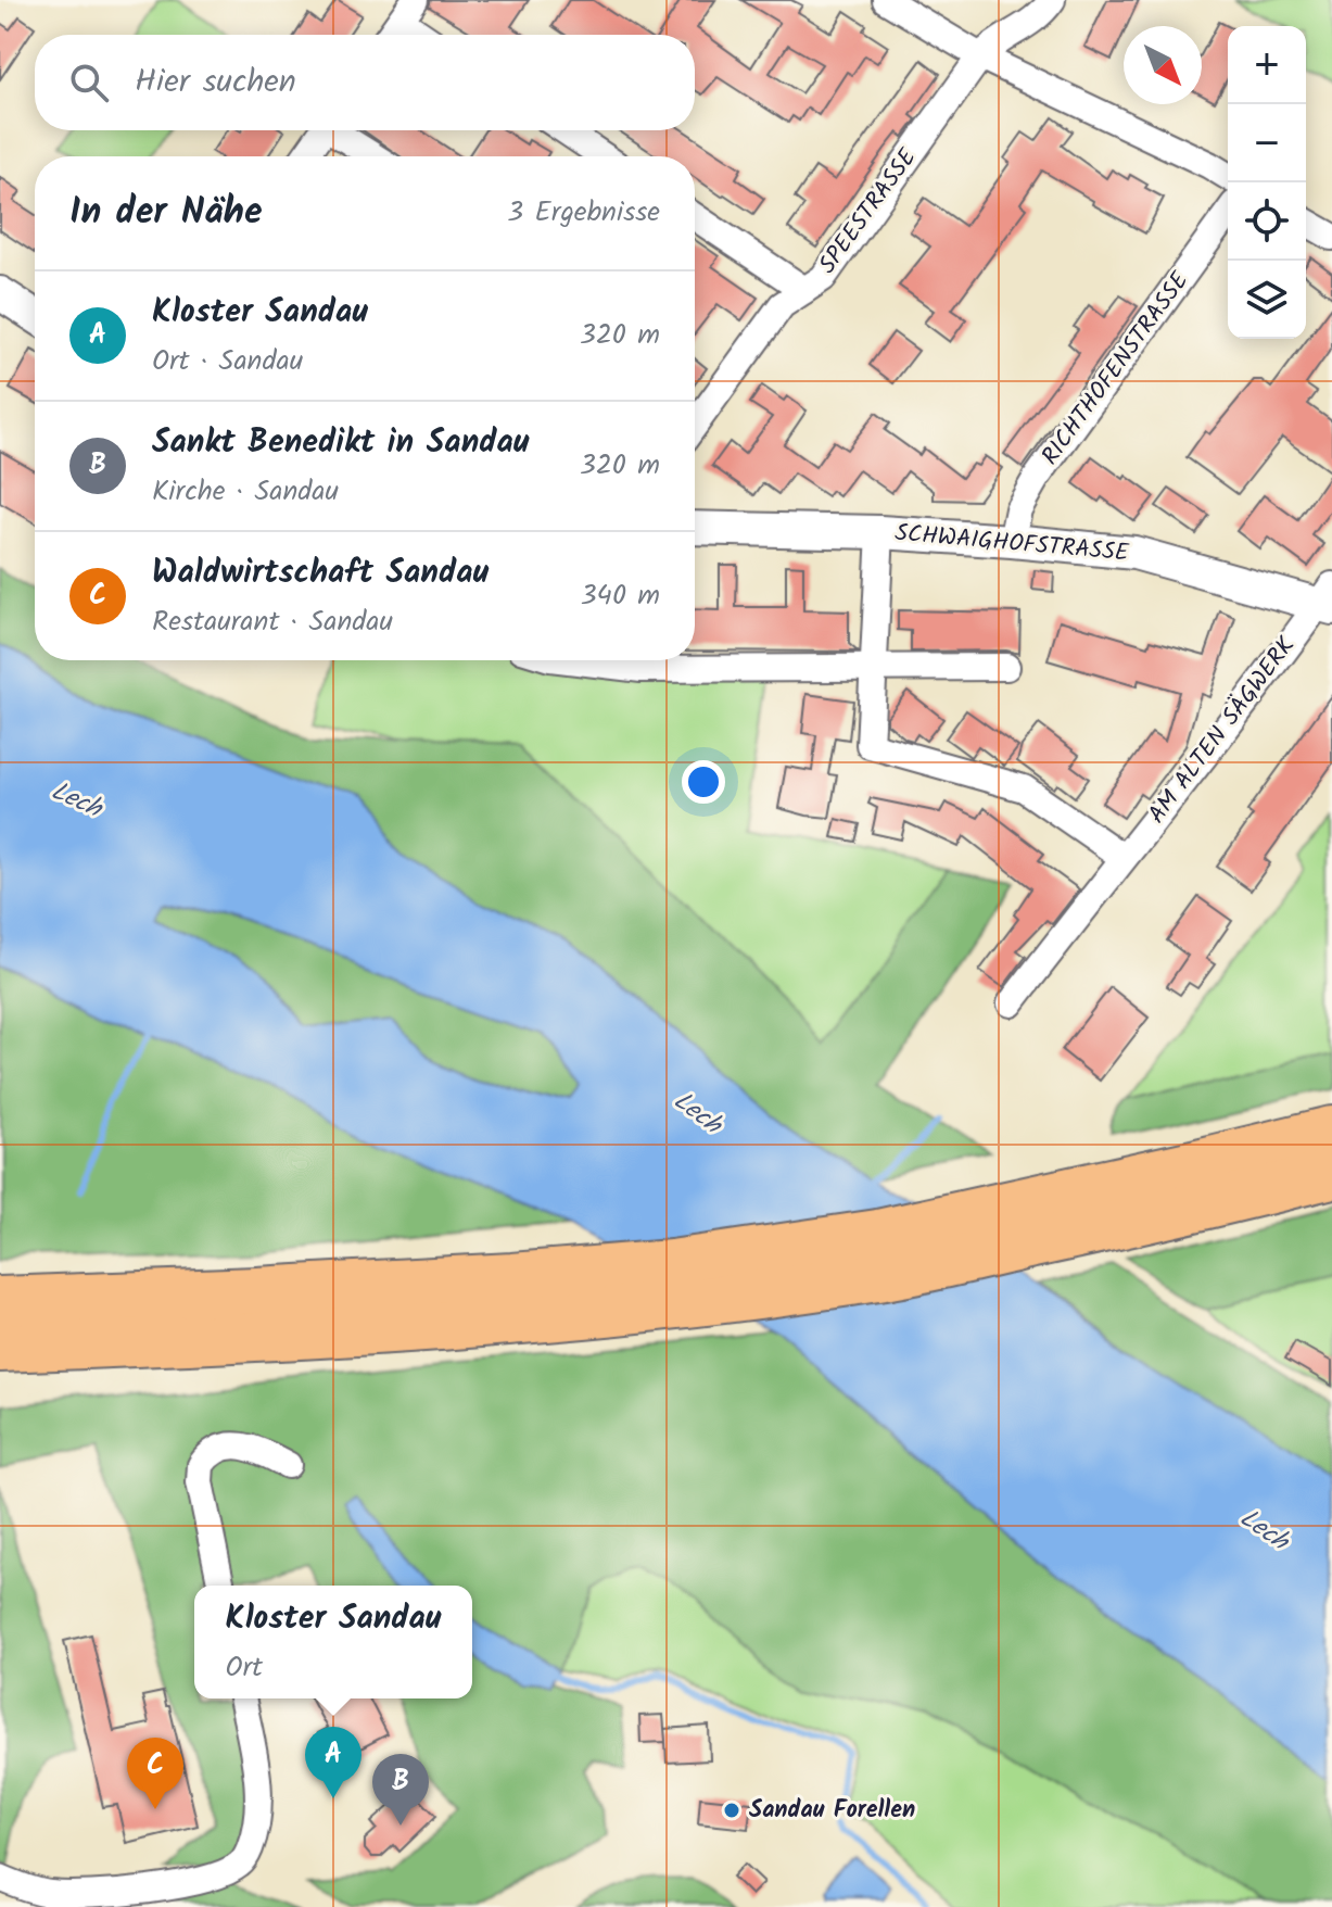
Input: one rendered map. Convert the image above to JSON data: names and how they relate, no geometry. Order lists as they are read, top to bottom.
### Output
{
  "streets": {
    "street": [
      "SPEESTRASSE",
      "RICHTHOFENSTRASSE",
      "SCHWAIGHOFSTRASSE",
      "AM ALTEN SÄGWERK"
    ]
  },
  "crossings": [
    ["RICHTHOFENSTRASSE", "SCHWAIGHOFSTRASSE"],
    ["SCHWAIGHOFSTRASSE", "AM ALTEN SÄGWERK"]
  ],
  "water": ["Lech"],
  "places": ["Sandau Forellen"],
  "north": "bottom right",
  "page": {
    "map_buttons": ["+", "−"],
    "search": "Hier suchen",
    "heading": ["In der Nähe", "3 Ergebnisse"],
    "list": [
      {
        "mark": "A",
        "name": "Kloster Sandau",
        "note": "Ort · Sandau",
        "value": "320 m"
      },
      {
        "mark": "B",
        "name": "Sankt Benedikt in Sandau",
        "note": "Kirche · Sandau",
        "value": "320 m"
      },
      {
        "mark": "C",
        "name": "Waldwirtschaft Sandau",
        "note": "Restaurant · Sandau",
        "value": "340 m"
      }
    ],
    "popup": ["Kloster Sandau", "Ort"],
    "pins": ["A", "C", "B"]
  }
}
